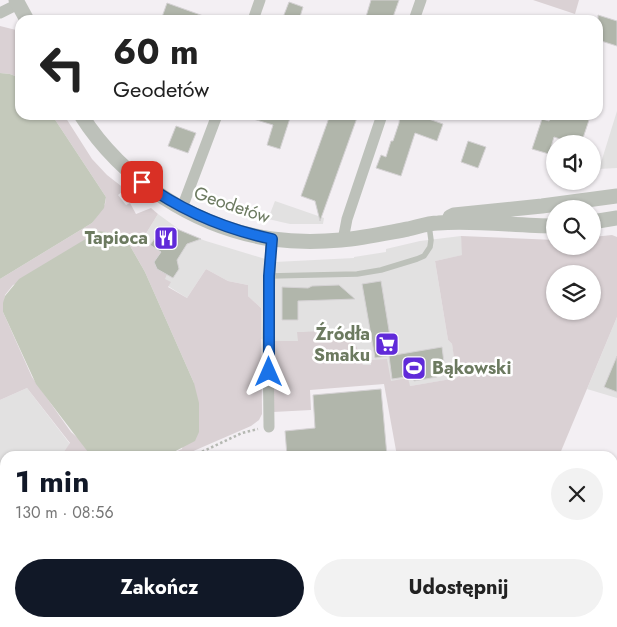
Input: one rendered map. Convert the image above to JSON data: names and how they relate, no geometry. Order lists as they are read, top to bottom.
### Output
{
  "streets": {
    "street": ["Geodetów"]
  },
  "places": {
    "restaurant": ["Tapioca"],
    "supermarket": ["Źródła Smaku"],
    "sports": ["Bąkowski"]
  },
  "page": {
    "turn": ["60 m", "Geodetów"],
    "heading": ["1 min", "130 m · 08:56"],
    "buttons": ["Zakończ", "Udostępnij"]
  }
}
